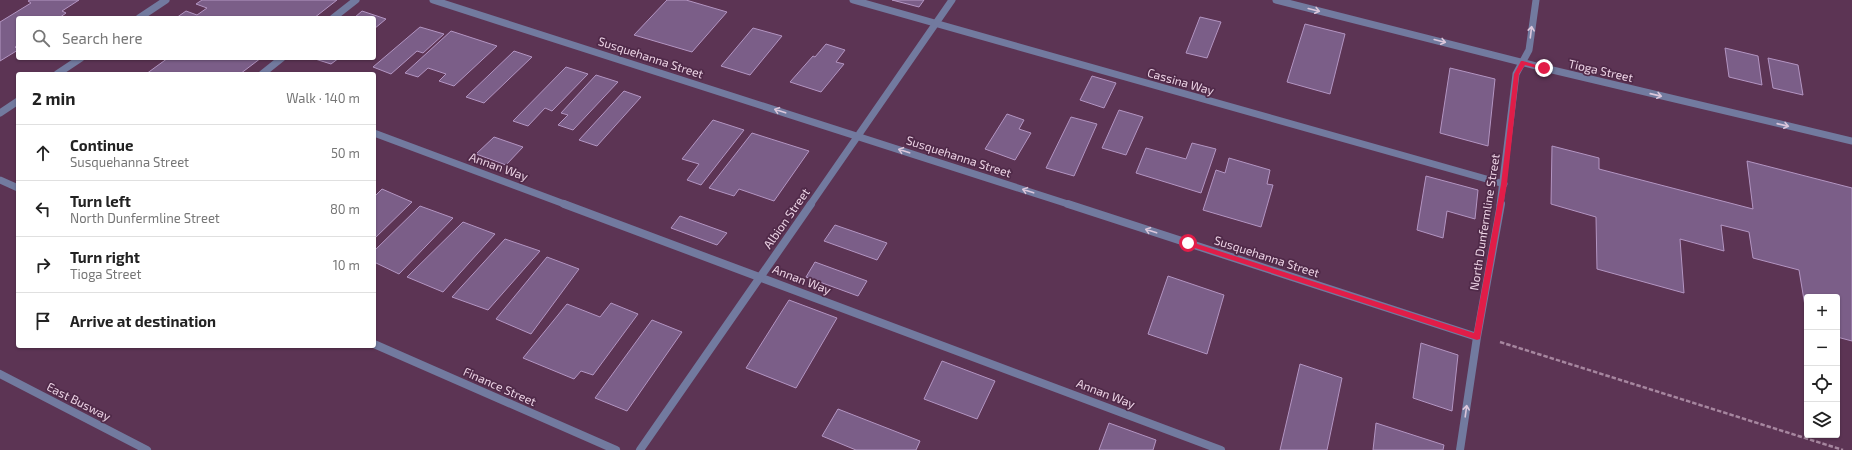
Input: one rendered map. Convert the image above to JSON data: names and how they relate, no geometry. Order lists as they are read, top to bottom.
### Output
{
  "streets": {
    "street": [
      "Susquehanna Street",
      "Tioga Street",
      "Cassina Way",
      "Annan Way",
      "Albion Street",
      "North Dunfermline Street",
      "Finance Street",
      "East Busway"
    ]
  },
  "crossings": [
    ["Susquehanna Street", "Albion Street"],
    ["Susquehanna Street", "North Dunfermline Street"],
    ["Tioga Street", "North Dunfermline Street"],
    ["Cassina Way", "Albion Street"],
    ["Cassina Way", "North Dunfermline Street"],
    ["Annan Way", "Albion Street"]
  ],
  "one_way": ["Susquehanna Street", "Tioga Street", "North Dunfermline Street"],
  "page": {
    "search": "Search here",
    "heading": ["2 min", "Walk · 140 m"],
    "list": [
      ["Continue", "Susquehanna Street", "50 m"],
      ["Turn left", "North Dunfermline Street", "80 m"],
      ["Turn right", "Tioga Street", "10 m"],
      "Arrive at destination"
    ],
    "map_buttons": ["+", "−"]
  }
}
